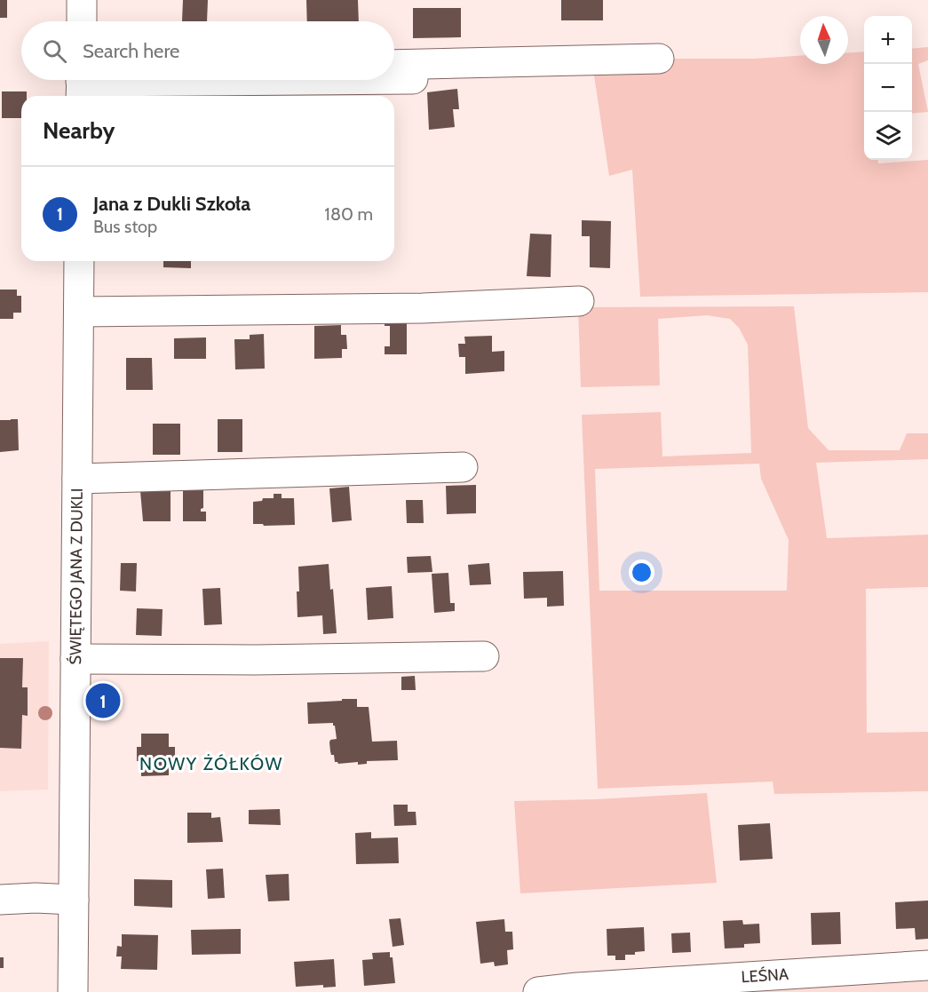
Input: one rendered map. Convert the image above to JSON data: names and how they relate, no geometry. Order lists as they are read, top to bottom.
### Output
{
  "streets": {
    "main road": ["ŚWIĘTEGO JANA Z DUKLI", "LEŚNA"]
  },
  "districts": ["NOWY ŻÓŁKÓW"],
  "north": "top",
  "page": {
    "map_buttons": ["+", "−"],
    "search": "Search here",
    "heading": "Nearby",
    "list": [
      {
        "mark": "1",
        "name": "Jana z Dukli Szkoła",
        "note": "Bus stop",
        "value": "180 m"
      }
    ],
    "pins": "1"
  }
}
